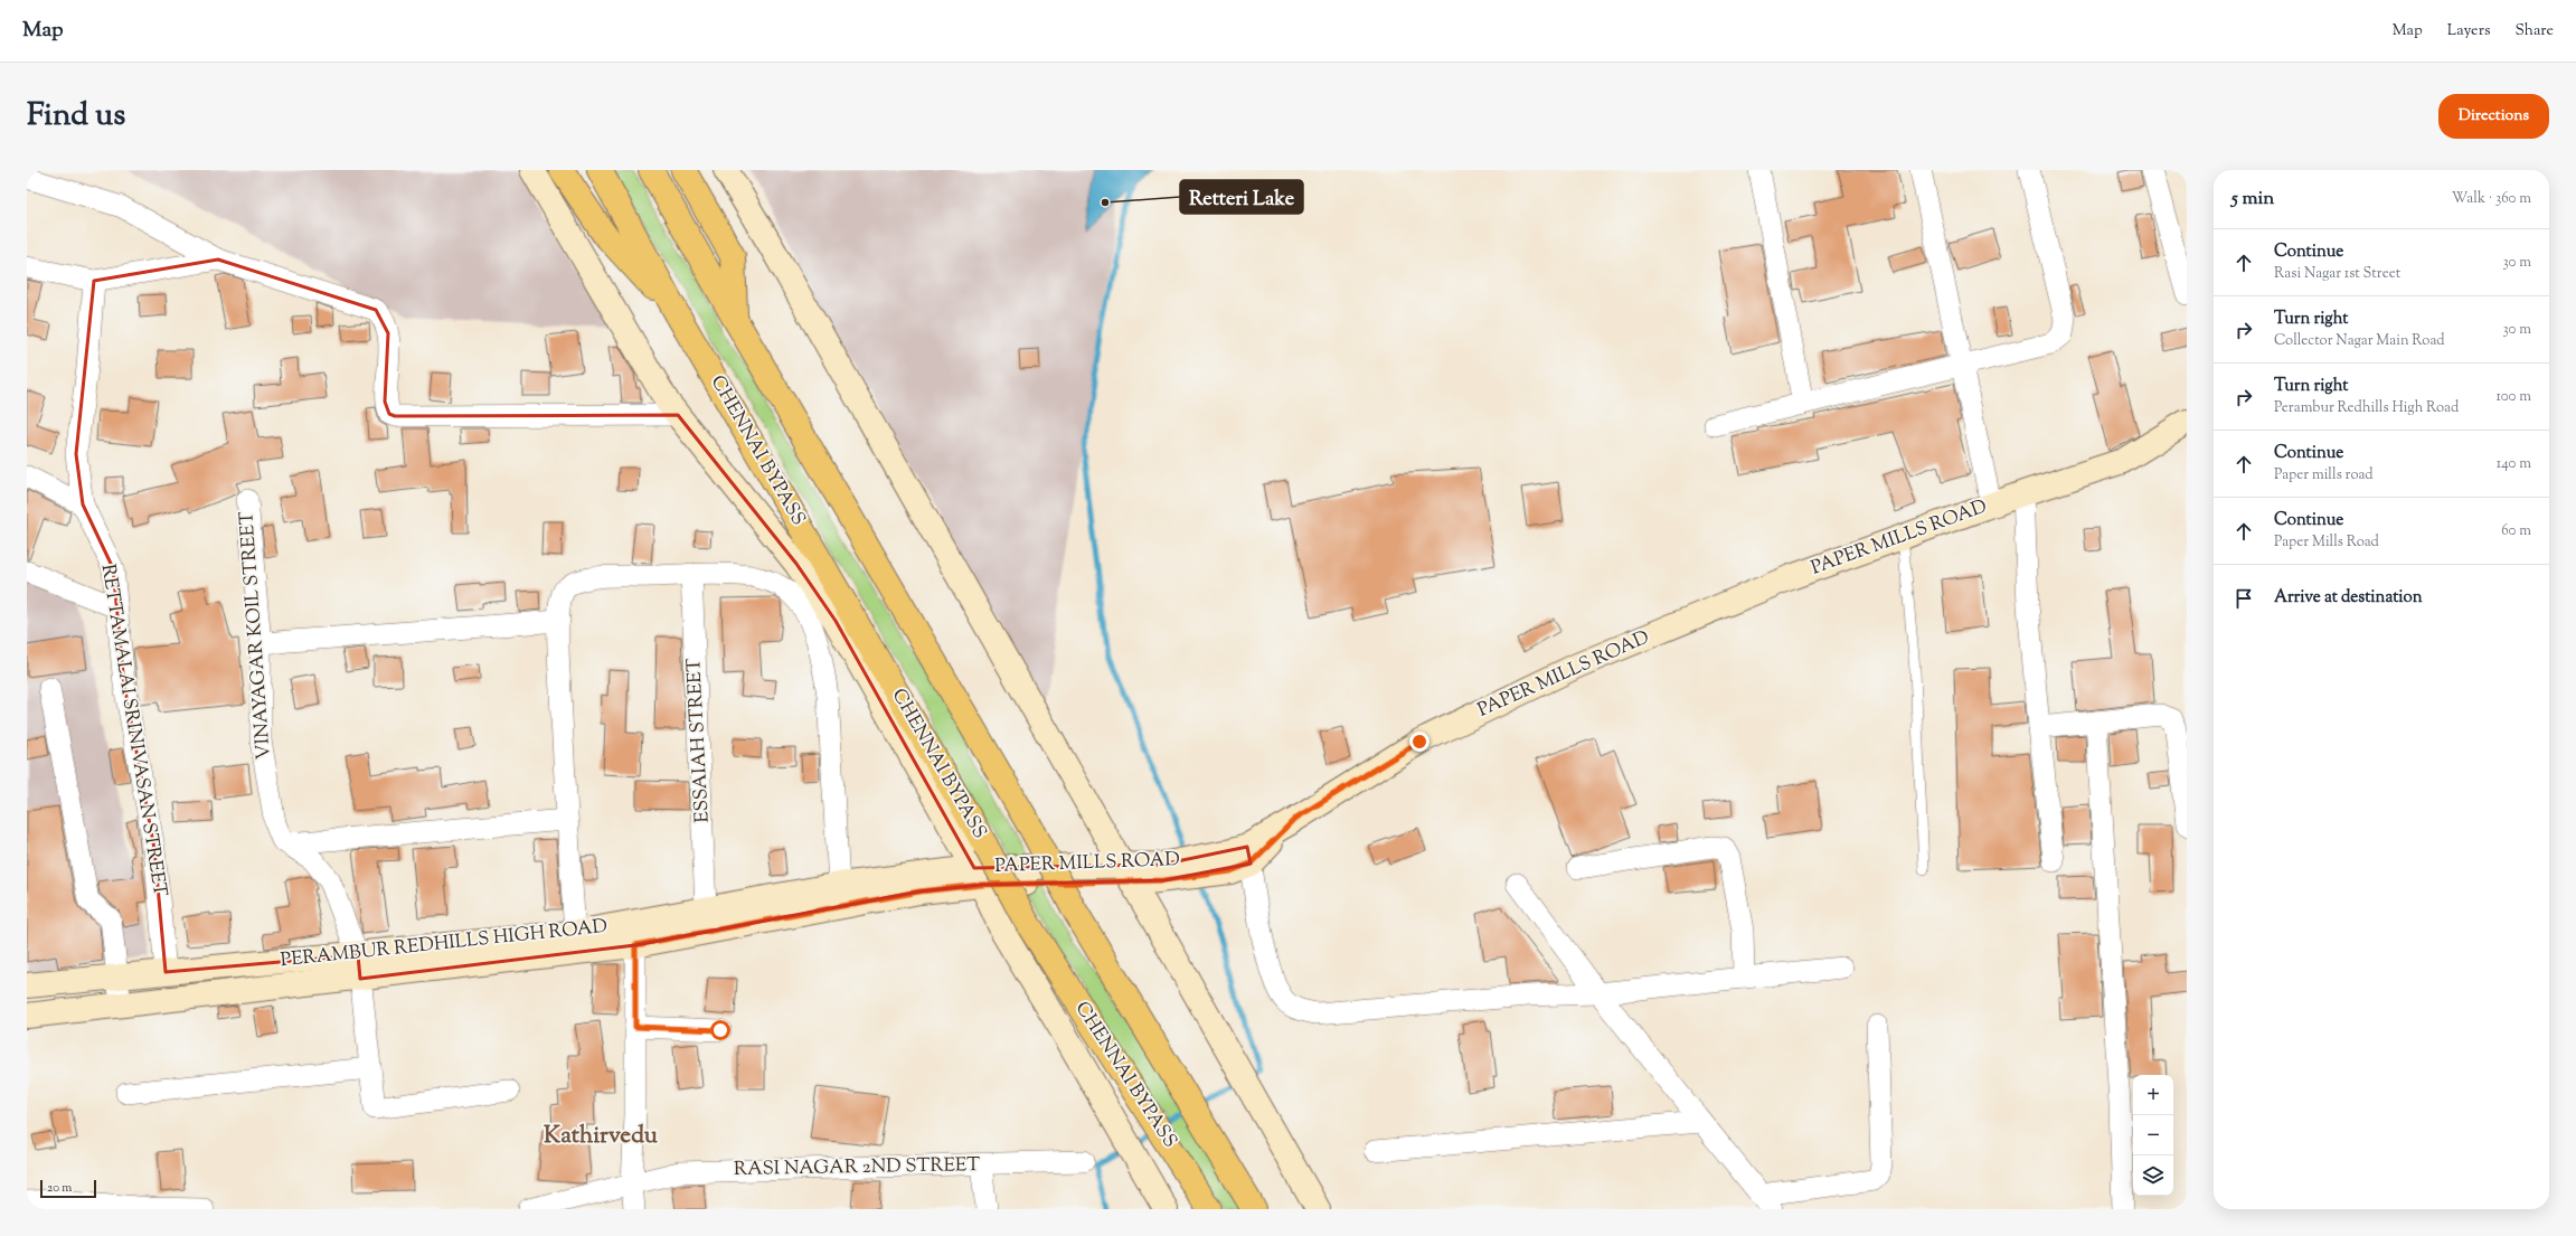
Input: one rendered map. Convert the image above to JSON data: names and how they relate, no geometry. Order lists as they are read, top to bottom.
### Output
{
  "streets": {
    "highway": ["CHENNAI BYPASS"],
    "main road": ["PAPER MILLS ROAD", "PERAMBUR REDHILLS HIGH ROAD"],
    "street": [
      "VINAYAGAR KOIL STREET",
      "RETTAMALAI SRINIVASAN STREET",
      "ESSAIAH STREET",
      "RASI NAGAR 2ND STREET"
    ]
  },
  "crossings": [
    ["PAPER MILLS ROAD", "PERAMBUR REDHILLS HIGH ROAD"],
    ["VINAYAGAR KOIL STREET", "PERAMBUR REDHILLS HIGH ROAD"],
    ["RETTAMALAI SRINIVASAN STREET", "PERAMBUR REDHILLS HIGH ROAD"],
    ["ESSAIAH STREET", "PERAMBUR REDHILLS HIGH ROAD"]
  ],
  "districts": ["Kathirvedu"],
  "places": ["Retteri Lake"],
  "scale_bar": "20 m",
  "page": {
    "header": "Map",
    "nav": ["Map", "Layers", "Share"],
    "title": "Find us",
    "buttons": "Directions",
    "heading": ["5 min", "Walk · 360 m"],
    "list": [
      ["Continue", "Rasi Nagar 1st Street", "30 m"],
      ["Turn right", "Collector Nagar Main Road", "30 m"],
      ["Turn right", "Perambur Redhills High Road", "100 m"],
      ["Continue", "Paper mills road", "140 m"],
      ["Continue", "Paper Mills Road", "60 m"],
      "Arrive at destination"
    ],
    "map_buttons": ["+", "−"],
    "scale": "20 m"
  }
}
